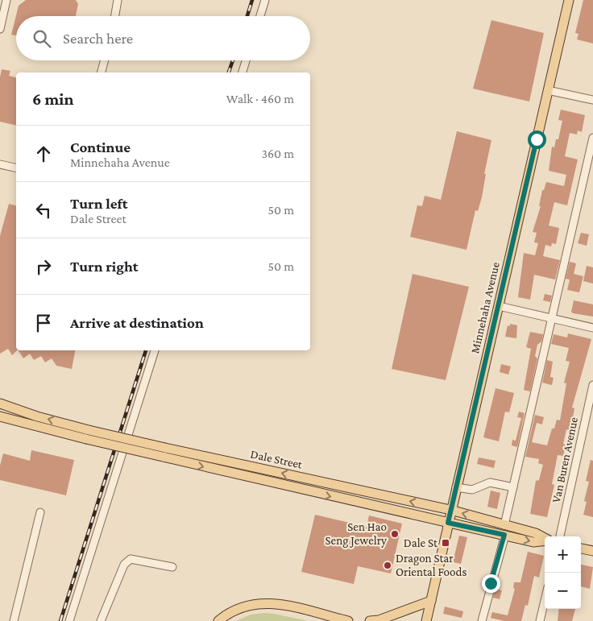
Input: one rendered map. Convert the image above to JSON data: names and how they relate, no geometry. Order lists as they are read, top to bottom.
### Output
{
  "streets": {
    "main road": ["Minnehaha Avenue", "Dale Street"],
    "street": ["Van Buren Avenue"]
  },
  "crossings": [
    ["Minnehaha Avenue", "Dale Street"]
  ],
  "places": {
    "other": ["Sen Hao Seng Jewelry", "Dragon Star Oriental Foods"],
    "transit": ["Dale St"]
  },
  "page": {
    "search": "Search here",
    "heading": ["6 min", "Walk · 460 m"],
    "list": [
      ["Continue", "Minnehaha Avenue", "360 m"],
      ["Turn left", "Dale Street", "50 m"],
      ["Turn right", "50 m"],
      "Arrive at destination"
    ],
    "map_buttons": ["+", "−"]
  }
}
